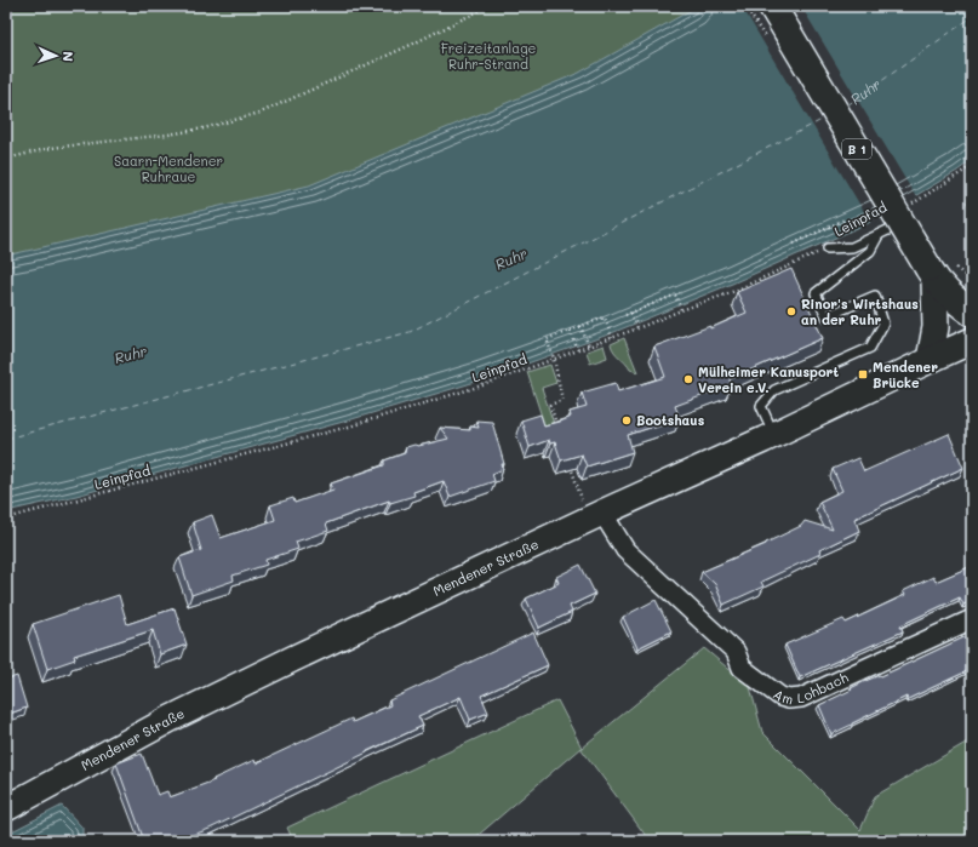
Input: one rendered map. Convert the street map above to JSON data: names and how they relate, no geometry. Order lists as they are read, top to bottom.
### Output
{
  "streets": {
    "main road": ["B 1", "Mendener Straße"],
    "street": ["Am Lohbach"],
    "path": ["Leinpfad"]
  },
  "crossings": [
    ["Mendener Straße", "Am Lohbach"]
  ],
  "water": ["Ruhr"],
  "parks": ["Freizeitanlage Ruhr-Strand", "Saarn-Mendener Ruhraue"],
  "places": {
    "other": ["Rinor's Wirtshaus an der Ruhr", "Mülheimer Kanusport Verein e.V.", "Bootshaus"],
    "transit": ["Mendener Brücke"]
  },
  "north": "right"
}
